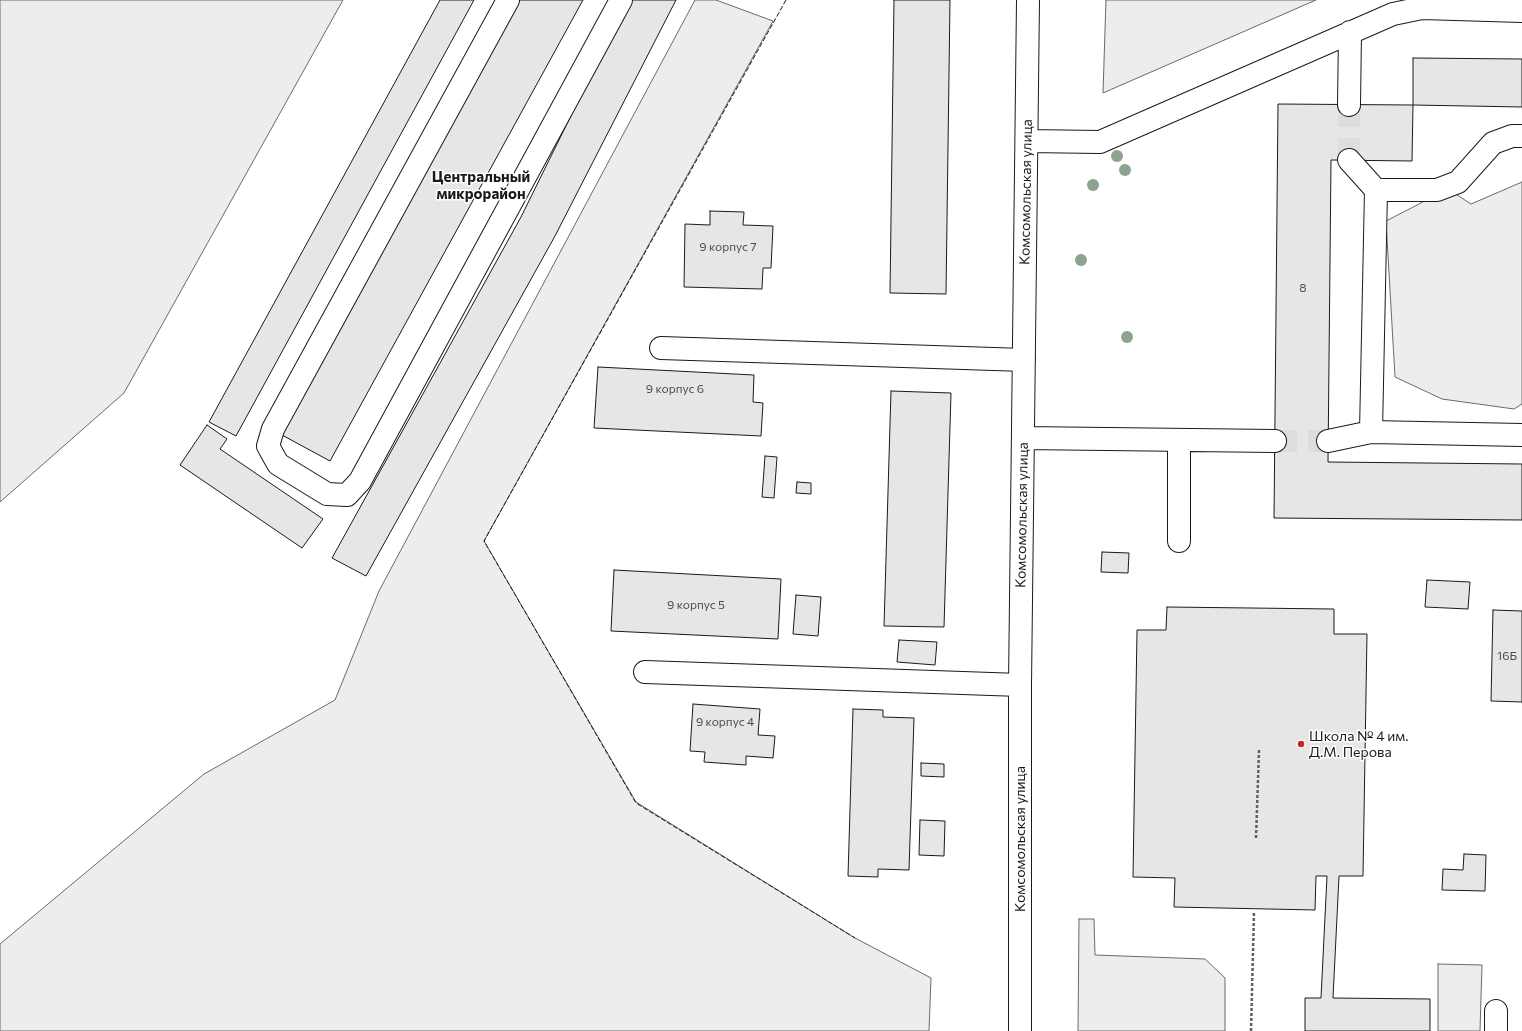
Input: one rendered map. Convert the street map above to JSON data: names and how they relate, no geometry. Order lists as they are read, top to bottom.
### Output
{
  "streets": {
    "street": ["Комсомольская улица"]
  },
  "districts": ["Центральный микрорайон"],
  "places": ["Школа № 4 им. Д.М. Перова"],
  "house_numbers": [
    "9 корпус 7",
    "8",
    "9 корпус 6",
    "9 корпус 5",
    "16Б",
    "9 корпус 4"
  ]
}
